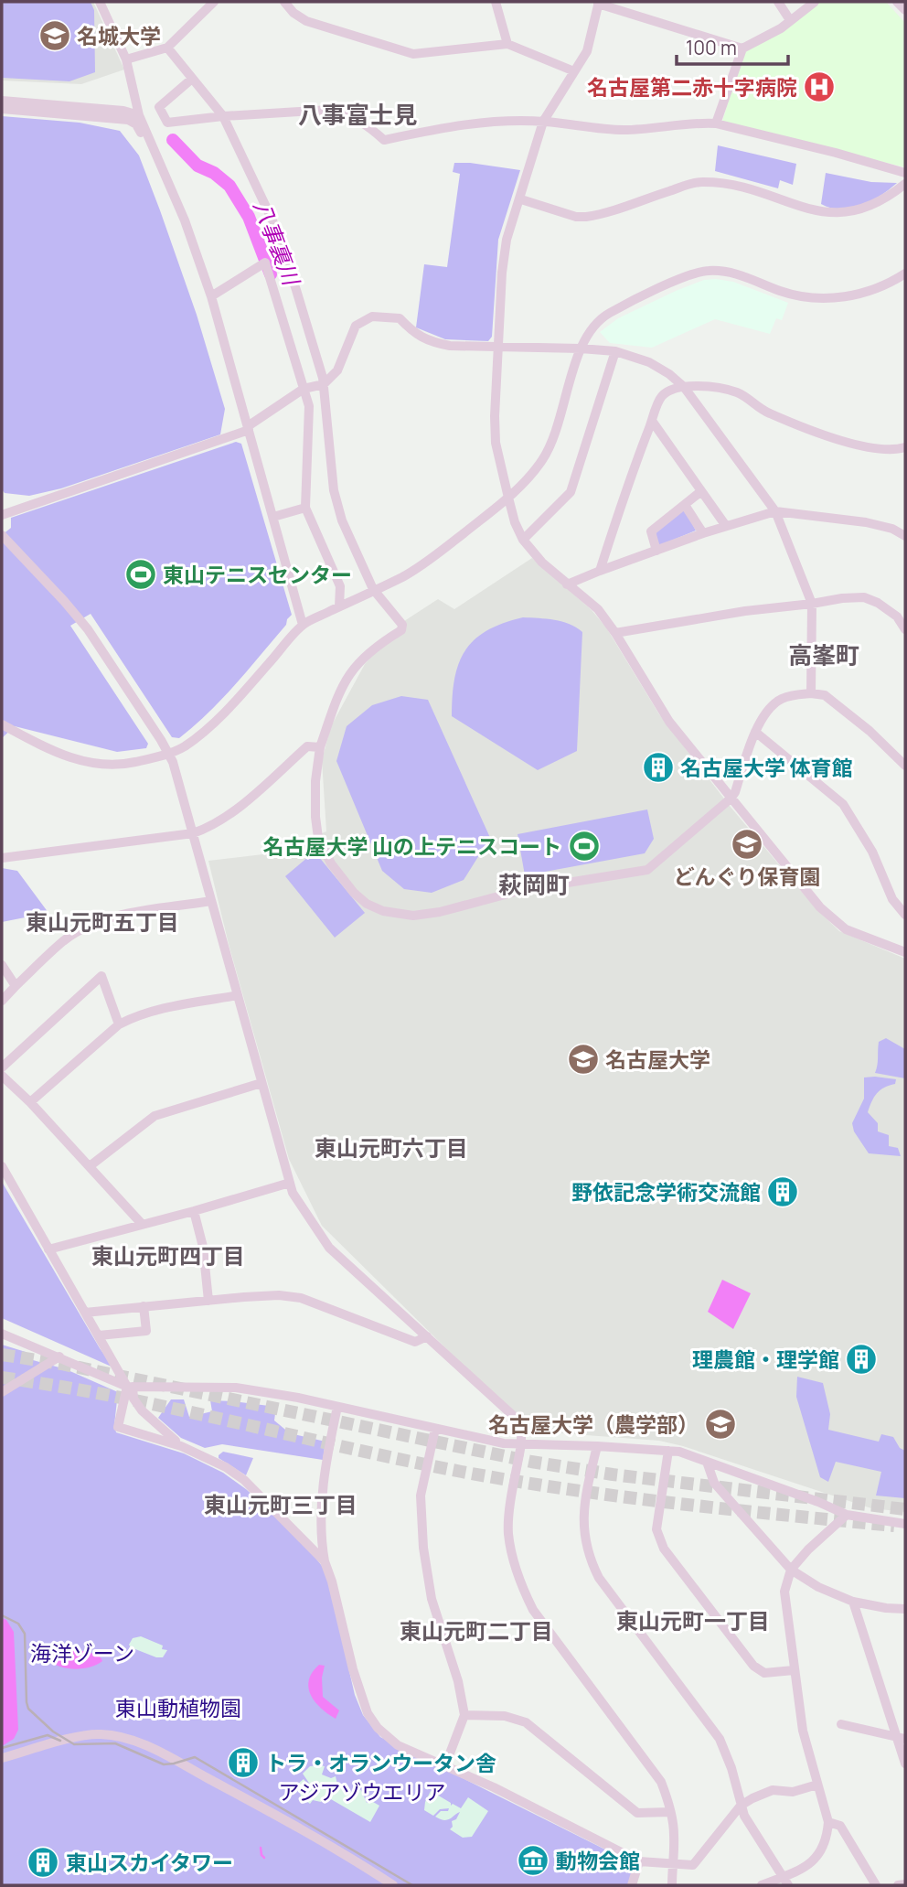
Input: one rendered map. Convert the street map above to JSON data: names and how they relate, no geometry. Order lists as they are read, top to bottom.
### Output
{
  "districts": [
    "八事富士見",
    "高峯町",
    "萩岡町",
    "東山元町五丁目",
    "東山元町六丁目",
    "東山元町四丁目",
    "東山元町三丁目",
    "東山元町一丁目",
    "東山元町二丁目"
  ],
  "water": ["八事裏川"],
  "parks": ["海洋ゾーン", "東山動植物園", "アジアゾウエリア"],
  "places": {
    "school or university": [
      "名城大学",
      "どんぐり保育園",
      "名古屋大学",
      "名古屋大学（農学部）"
    ],
    "hospital": ["名古屋第二赤十字病院"],
    "sports": ["東山テニスセンター", "名古屋大学 山の上テニスコート"],
    "building": [
      "名古屋大学 体育館",
      "野依記念学術交流館",
      "理農館・理学館",
      "トラ・オランウータン舎",
      "東山スカイタワー"
    ],
    "museum": ["動物会館"]
  },
  "scale_bar": "100 m"
}
